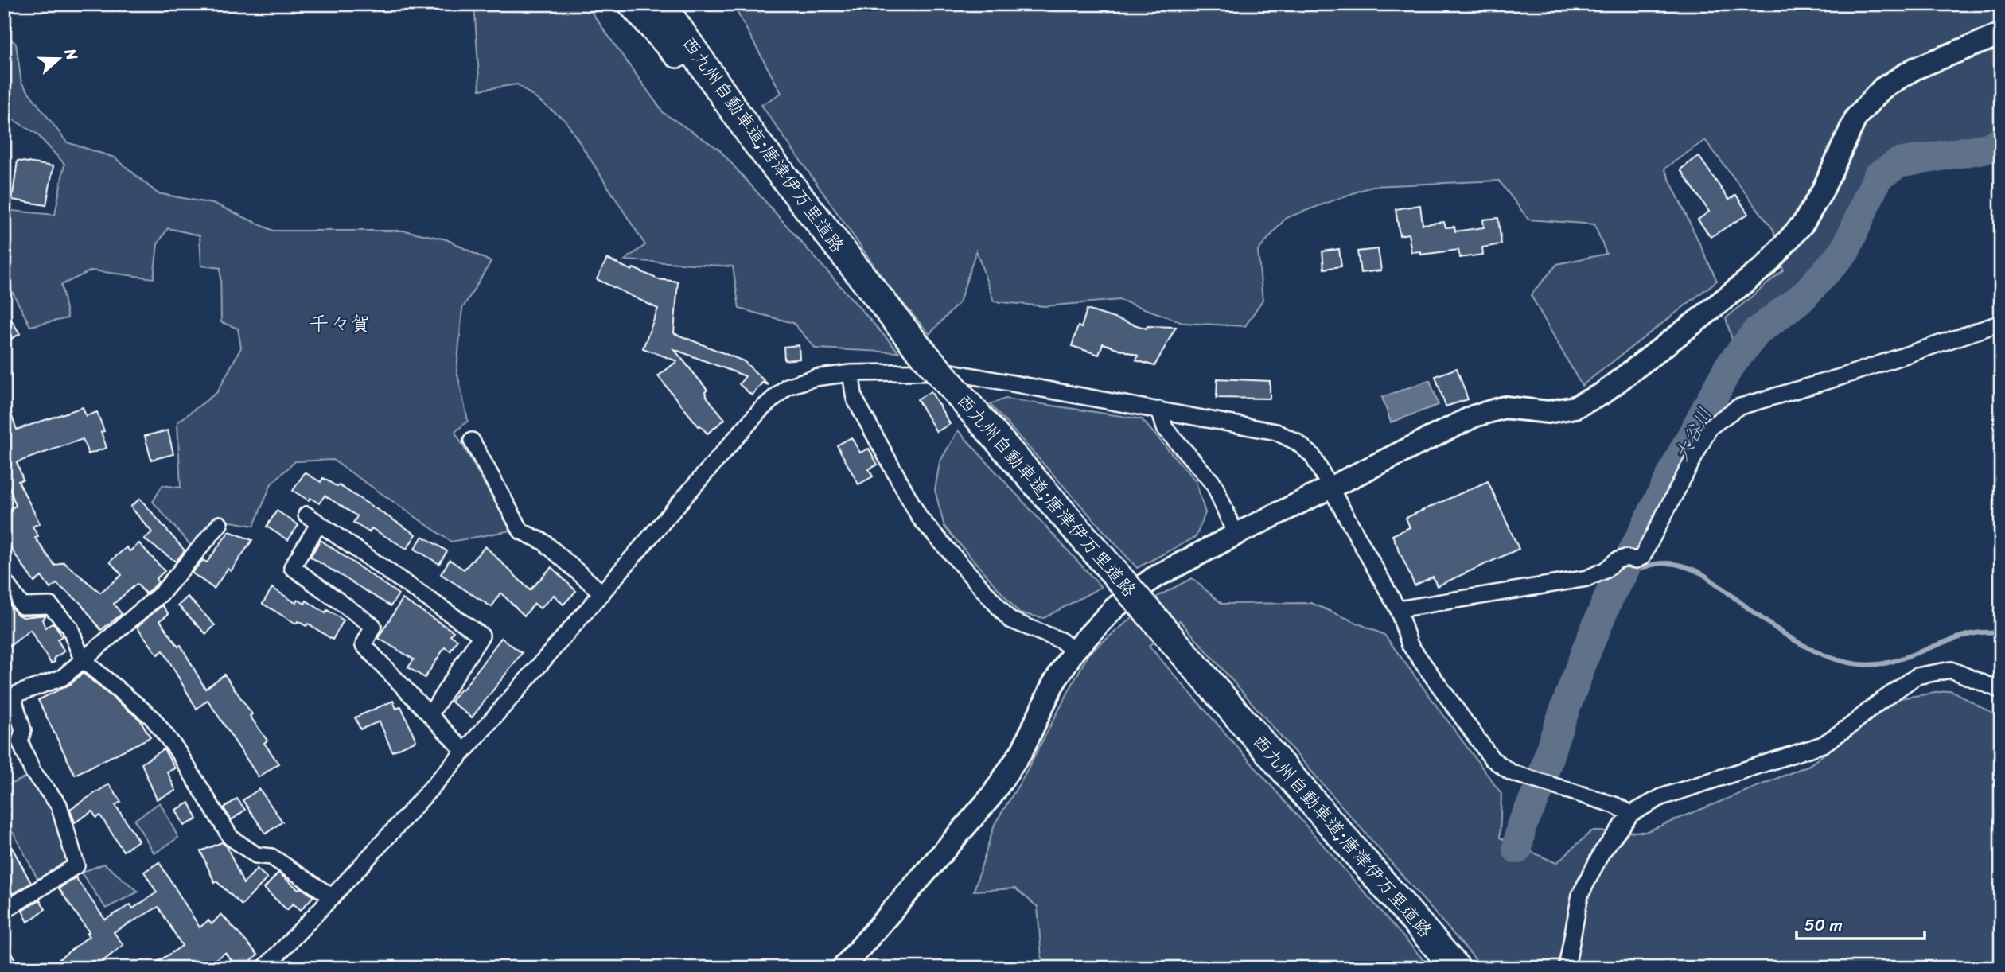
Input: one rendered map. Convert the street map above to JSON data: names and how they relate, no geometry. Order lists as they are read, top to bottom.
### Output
{
  "streets": {
    "highway": ["西九州自動車道;唐津伊万里道路"]
  },
  "districts": ["千々賀"],
  "water": ["大谷川"],
  "scale_bar": "50 m",
  "north": "right"
}
